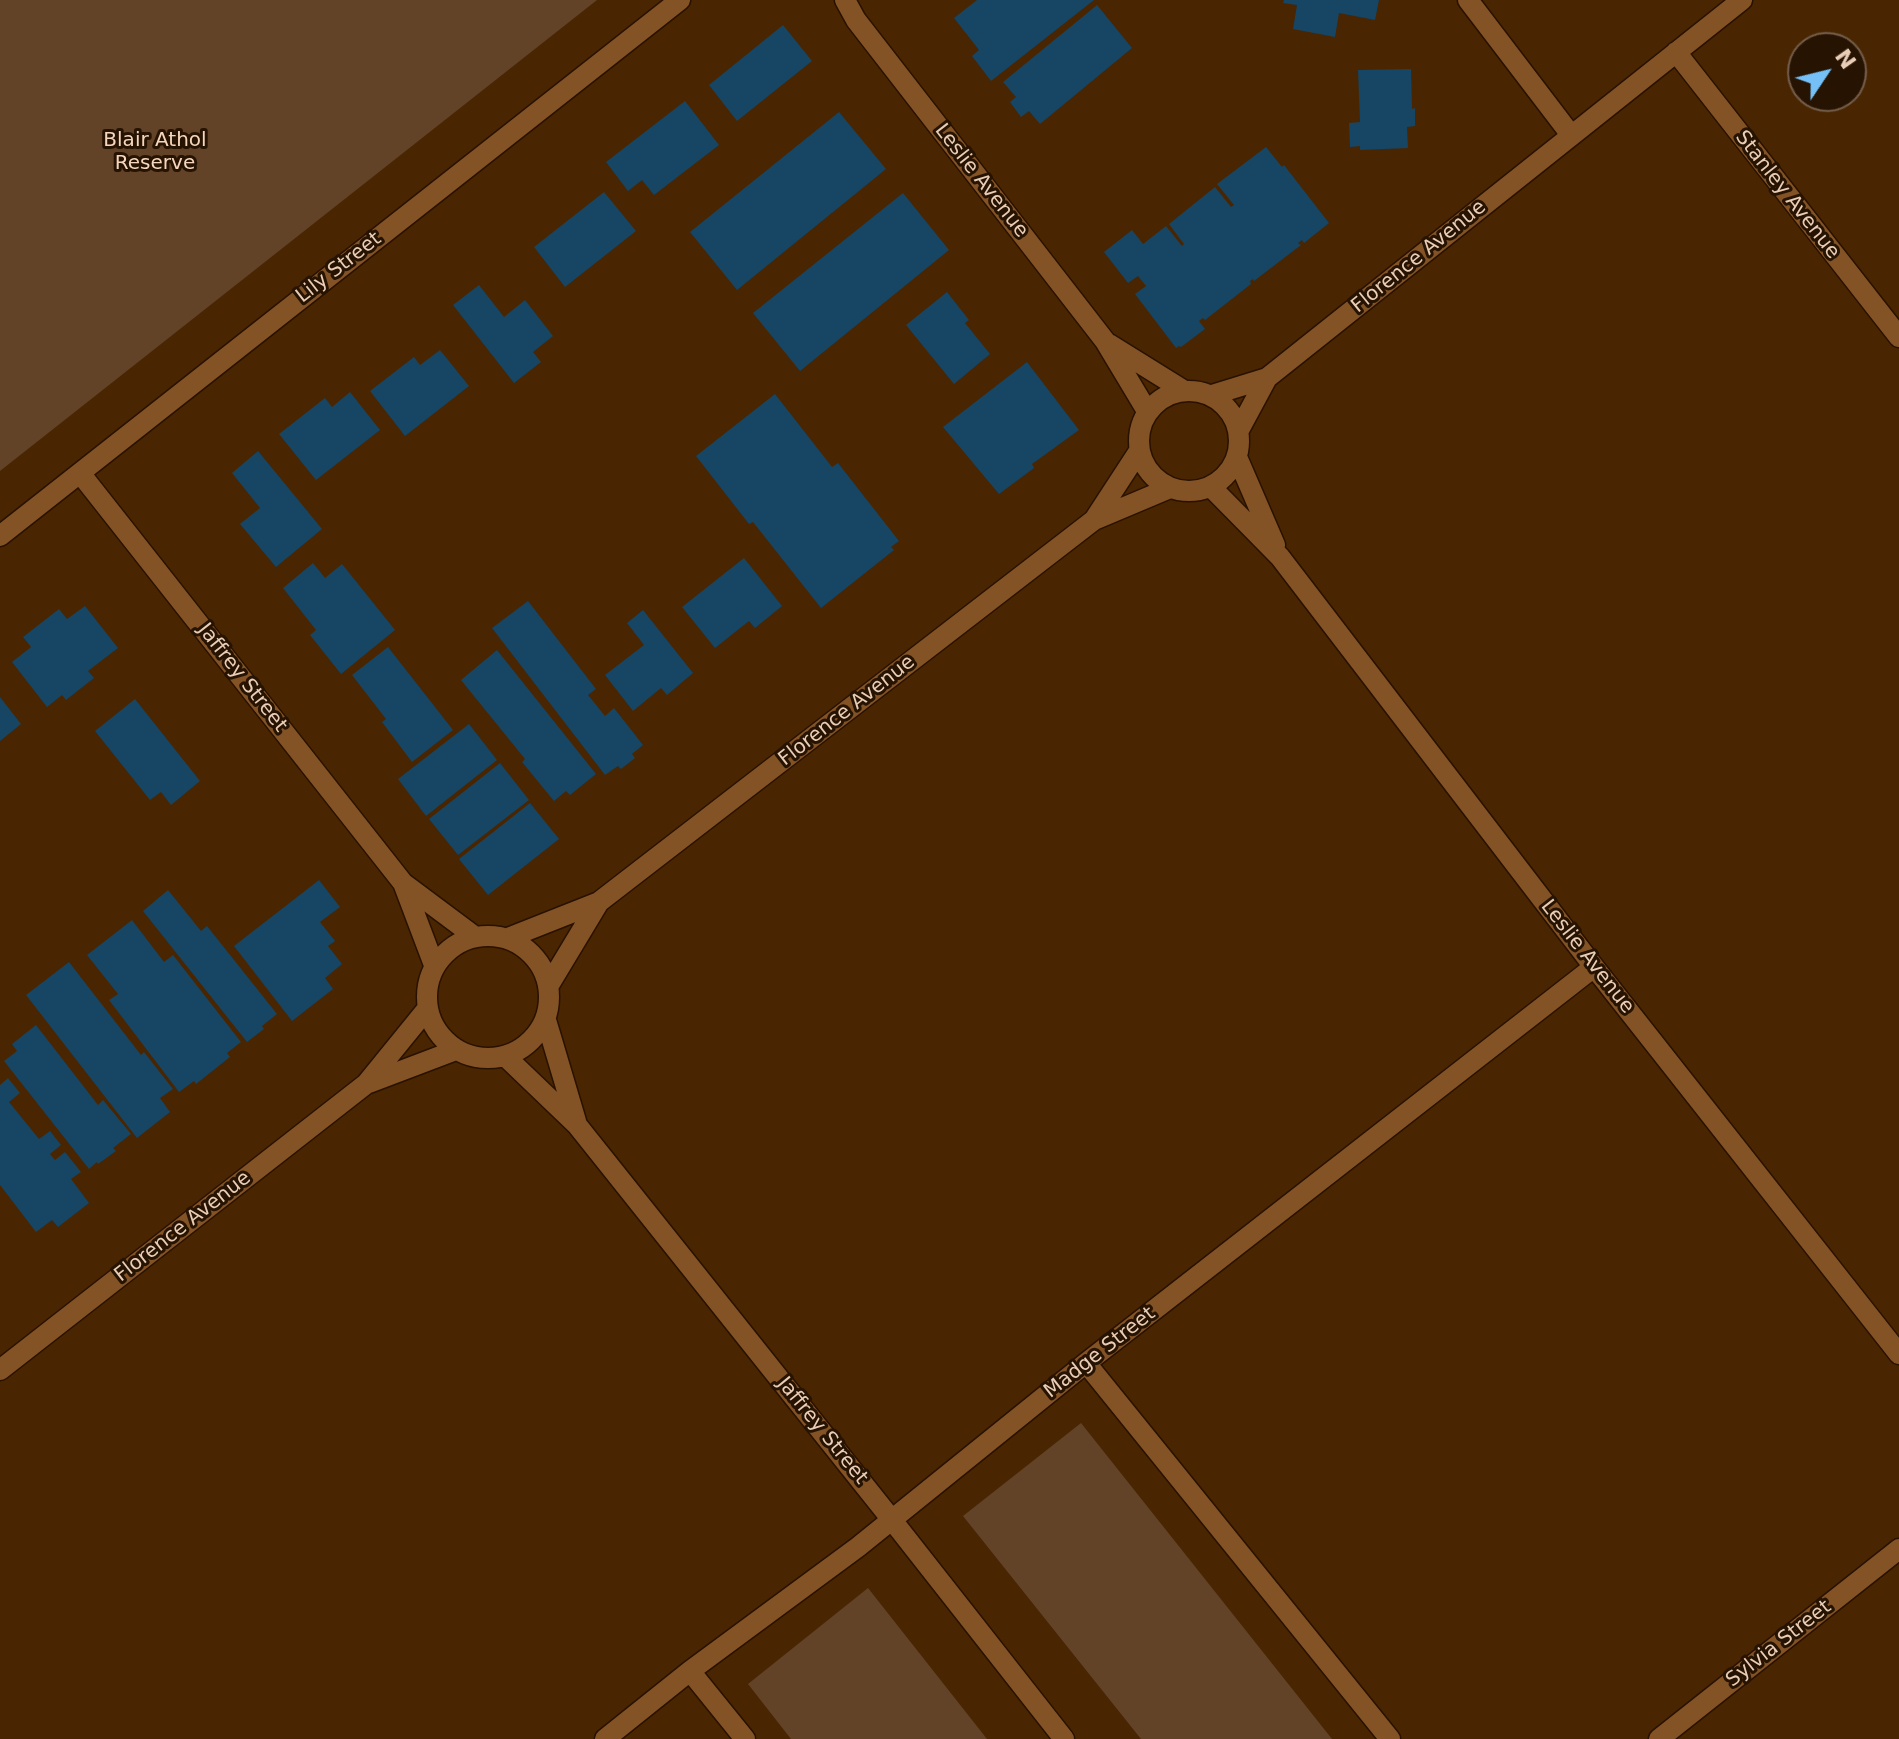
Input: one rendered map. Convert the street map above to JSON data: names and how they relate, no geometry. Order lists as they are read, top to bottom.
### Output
{
  "streets": {
    "street": [
      "Leslie Avenue",
      "Stanley Avenue",
      "Florence Avenue",
      "Lily Street",
      "Jaffrey Street",
      "Madge Street",
      "Sylvia Street"
    ]
  },
  "crossings": [
    ["Leslie Avenue", "Florence Avenue"],
    ["Leslie Avenue", "Madge Street"],
    ["Stanley Avenue", "Florence Avenue"],
    ["Florence Avenue", "Jaffrey Street"],
    ["Lily Street", "Jaffrey Street"],
    ["Jaffrey Street", "Madge Street"]
  ],
  "parks": ["Blair Athol Reserve"],
  "north": "top right"
}
